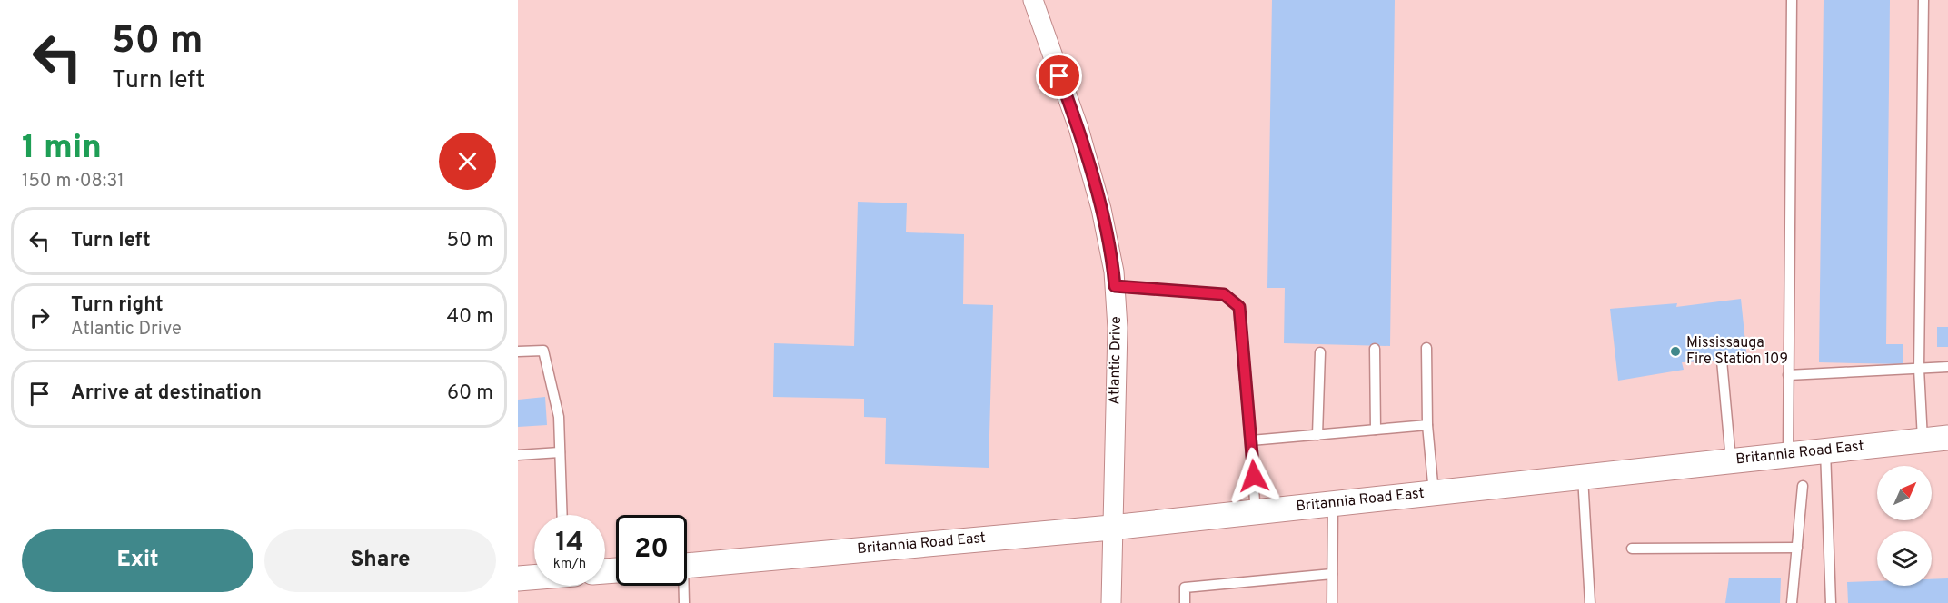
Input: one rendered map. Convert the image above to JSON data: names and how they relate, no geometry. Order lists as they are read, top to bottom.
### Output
{
  "streets": {
    "street": ["Atlantic Drive", "Britannia Road East"]
  },
  "crossings": [
    ["Atlantic Drive", "Britannia Road East"]
  ],
  "places": ["Mississauga Fire Station 109"],
  "north": "top right",
  "page": {
    "turn": ["50 m", "Turn left"],
    "heading": ["1 min", "150 m · 08:31"],
    "list": [
      {
        "name": "Turn left",
        "value": "50 m"
      },
      {
        "name": "Turn right",
        "note": "Atlantic Drive",
        "value": "40 m"
      },
      {
        "name": "Arrive at destination",
        "value": "60 m"
      }
    ],
    "speed": "14 km/h",
    "limit": "20",
    "buttons": ["Exit", "Share"]
  }
}
